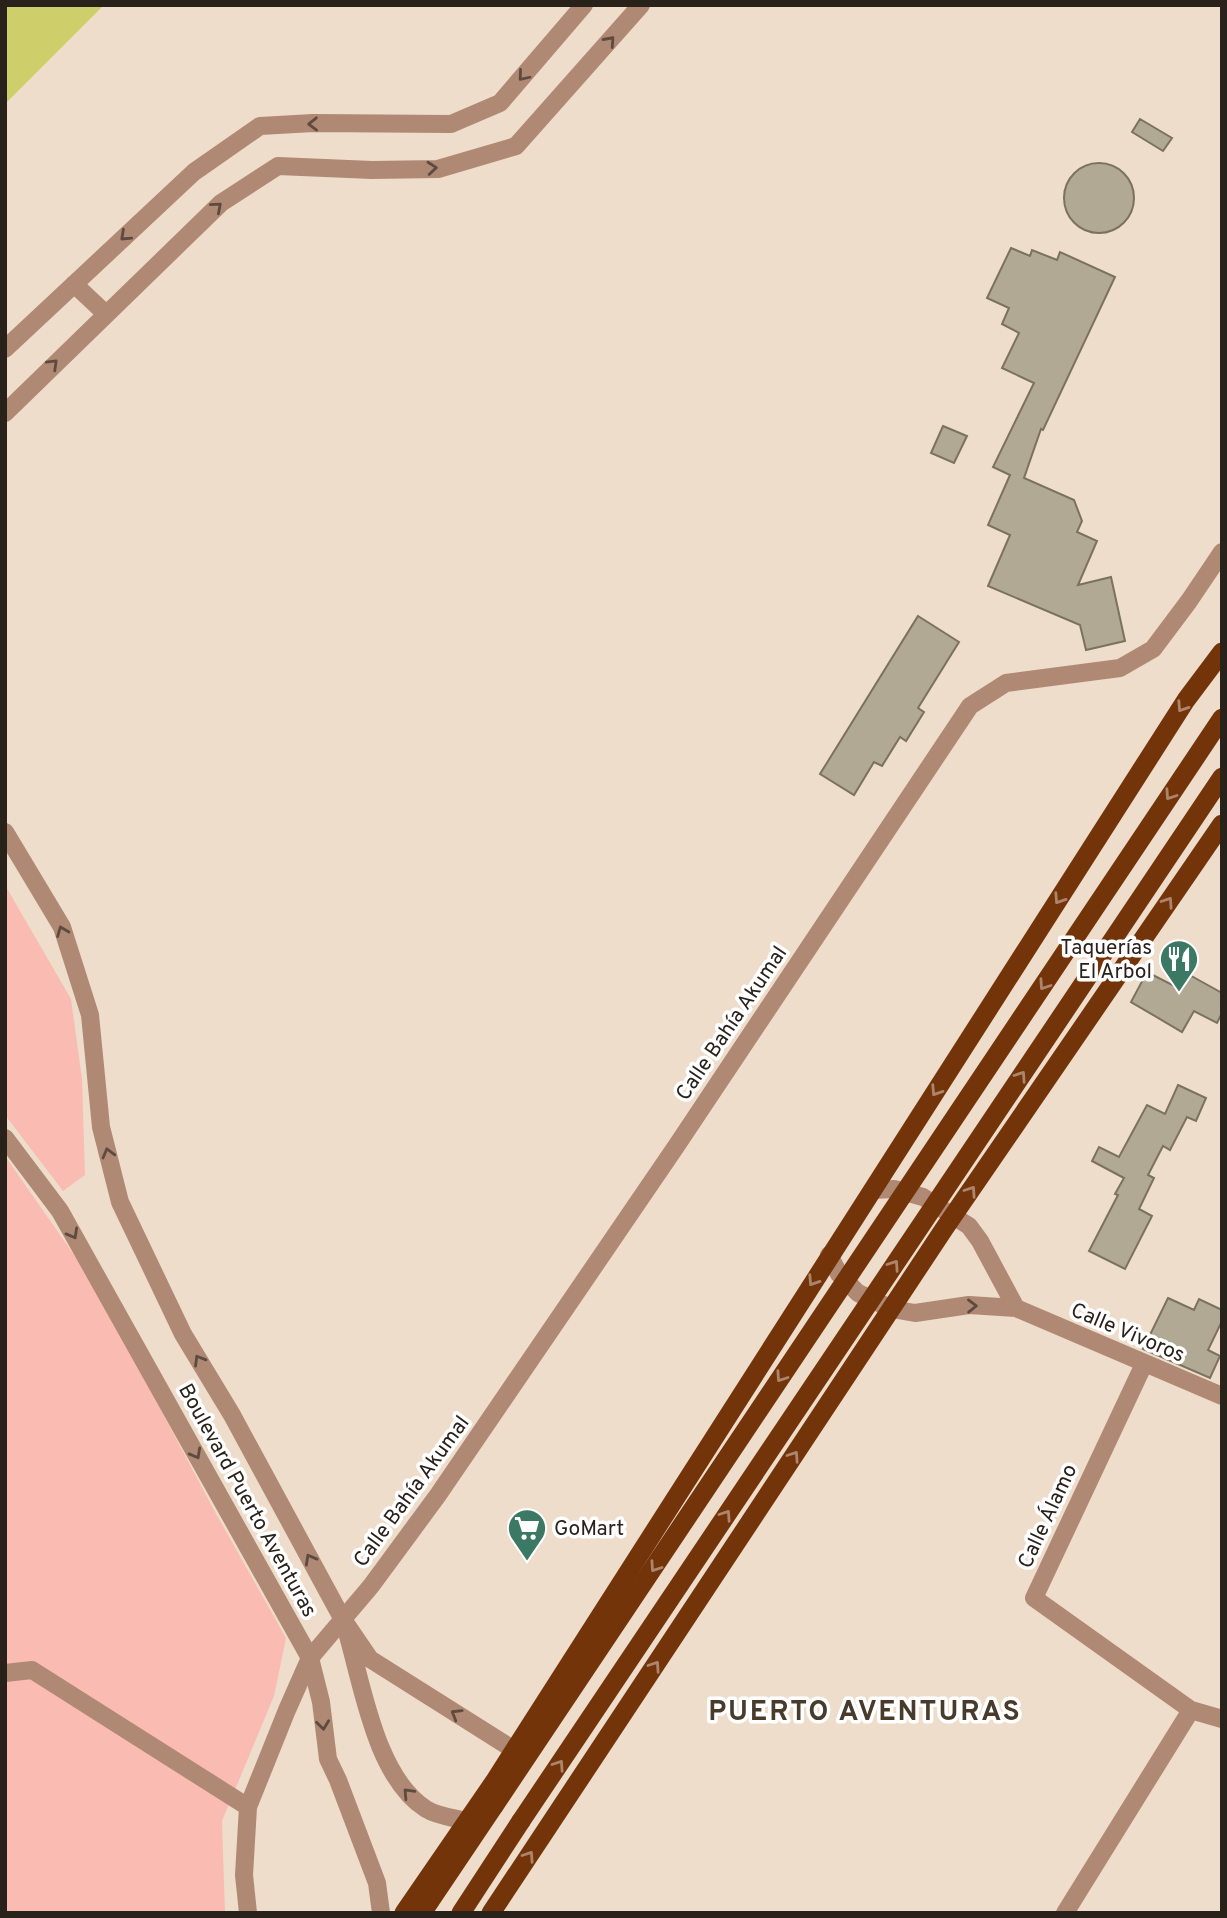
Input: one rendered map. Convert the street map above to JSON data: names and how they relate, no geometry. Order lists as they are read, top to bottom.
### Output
{
  "streets": {
    "street": [
      "Calle Bahía Akumal",
      "Calle Vivoros",
      "Boulevard Puerto Aventuras",
      "Calle Álamo"
    ]
  },
  "crossings": [
    ["Calle Bahía Akumal", "Boulevard Puerto Aventuras"],
    ["Calle Vivoros", "Calle Álamo"]
  ],
  "districts": ["PUERTO AVENTURAS"],
  "places": {
    "restaurant": ["Taquerías El Arbol"],
    "supermarket": ["GoMart"]
  }
}
